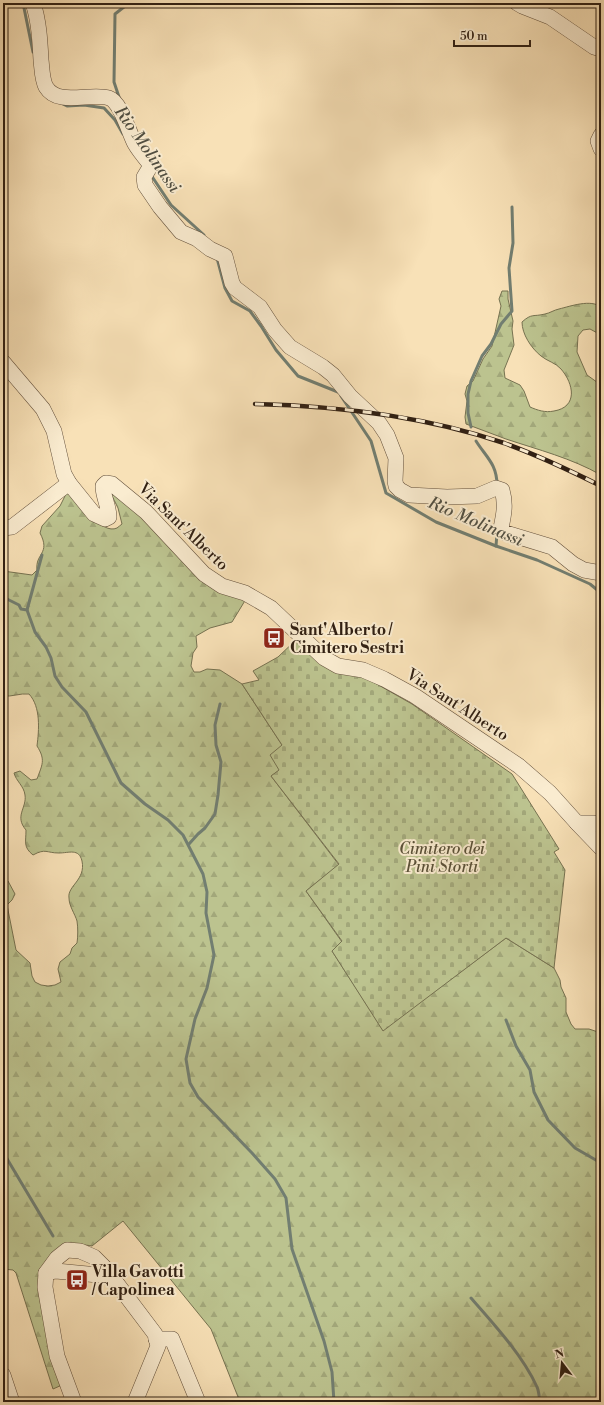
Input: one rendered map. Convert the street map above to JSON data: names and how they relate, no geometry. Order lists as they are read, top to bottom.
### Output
{
  "streets": {
    "street": ["Via Sant'Alberto"]
  },
  "water": ["Rio Molinassi"],
  "parks": ["Cimitero dei Pini Storti"],
  "places": {
    "bus stop": ["Sant'Alberto / Cimitero Sestri", "Villa Gavotti / Capolinea"]
  },
  "scale_bar": "50 m",
  "north": "top"
}
